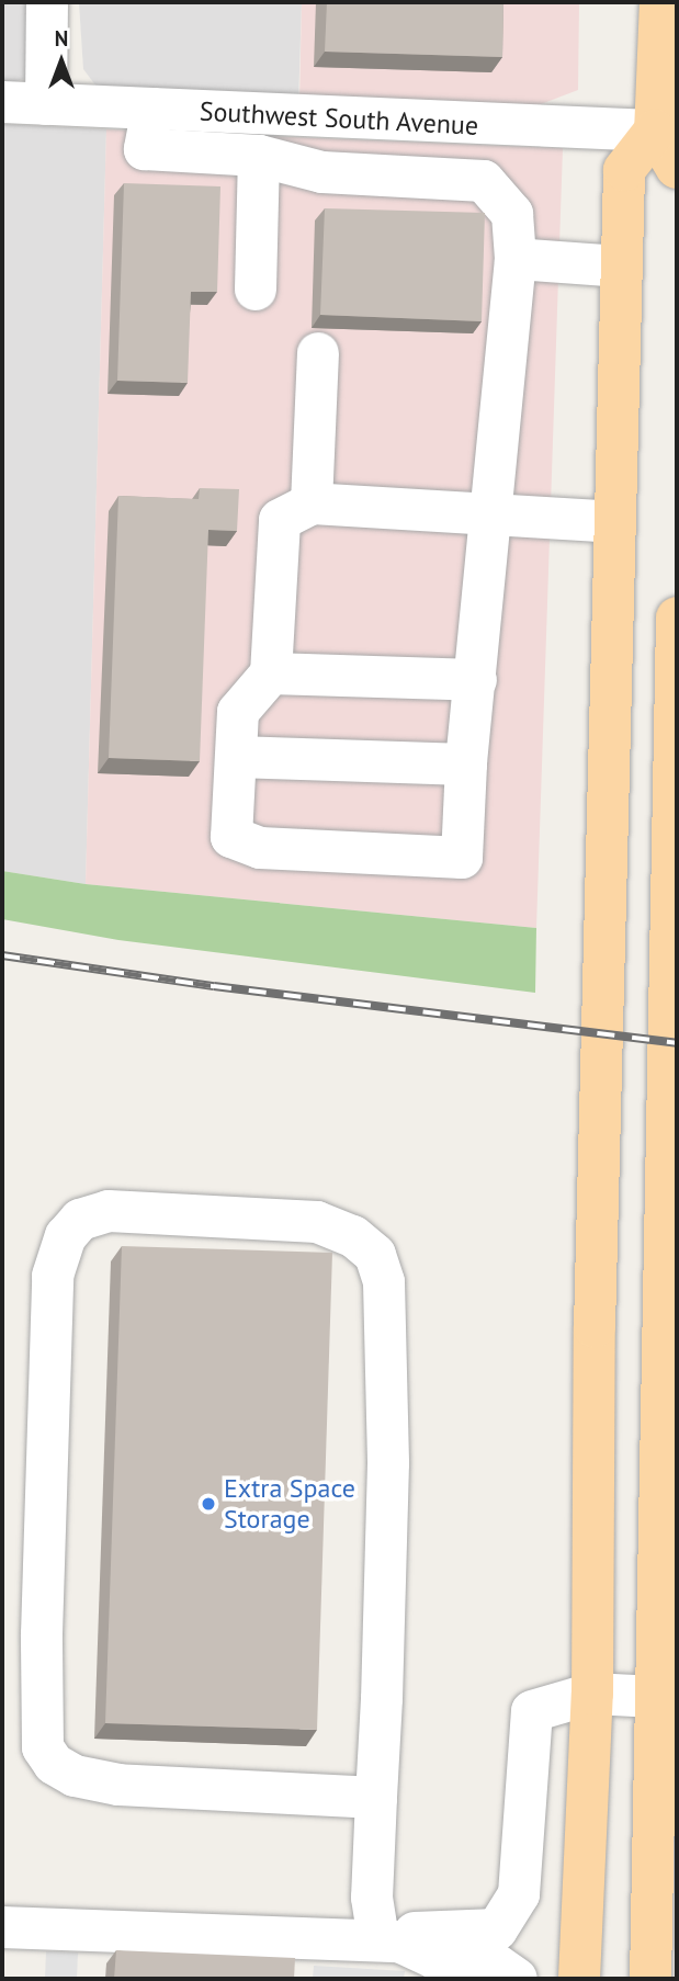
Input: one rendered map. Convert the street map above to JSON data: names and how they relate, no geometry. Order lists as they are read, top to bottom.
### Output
{
  "streets": {
    "street": ["Southwest South Avenue"]
  },
  "places": ["Extra Space Storage"],
  "north": "top"
}
